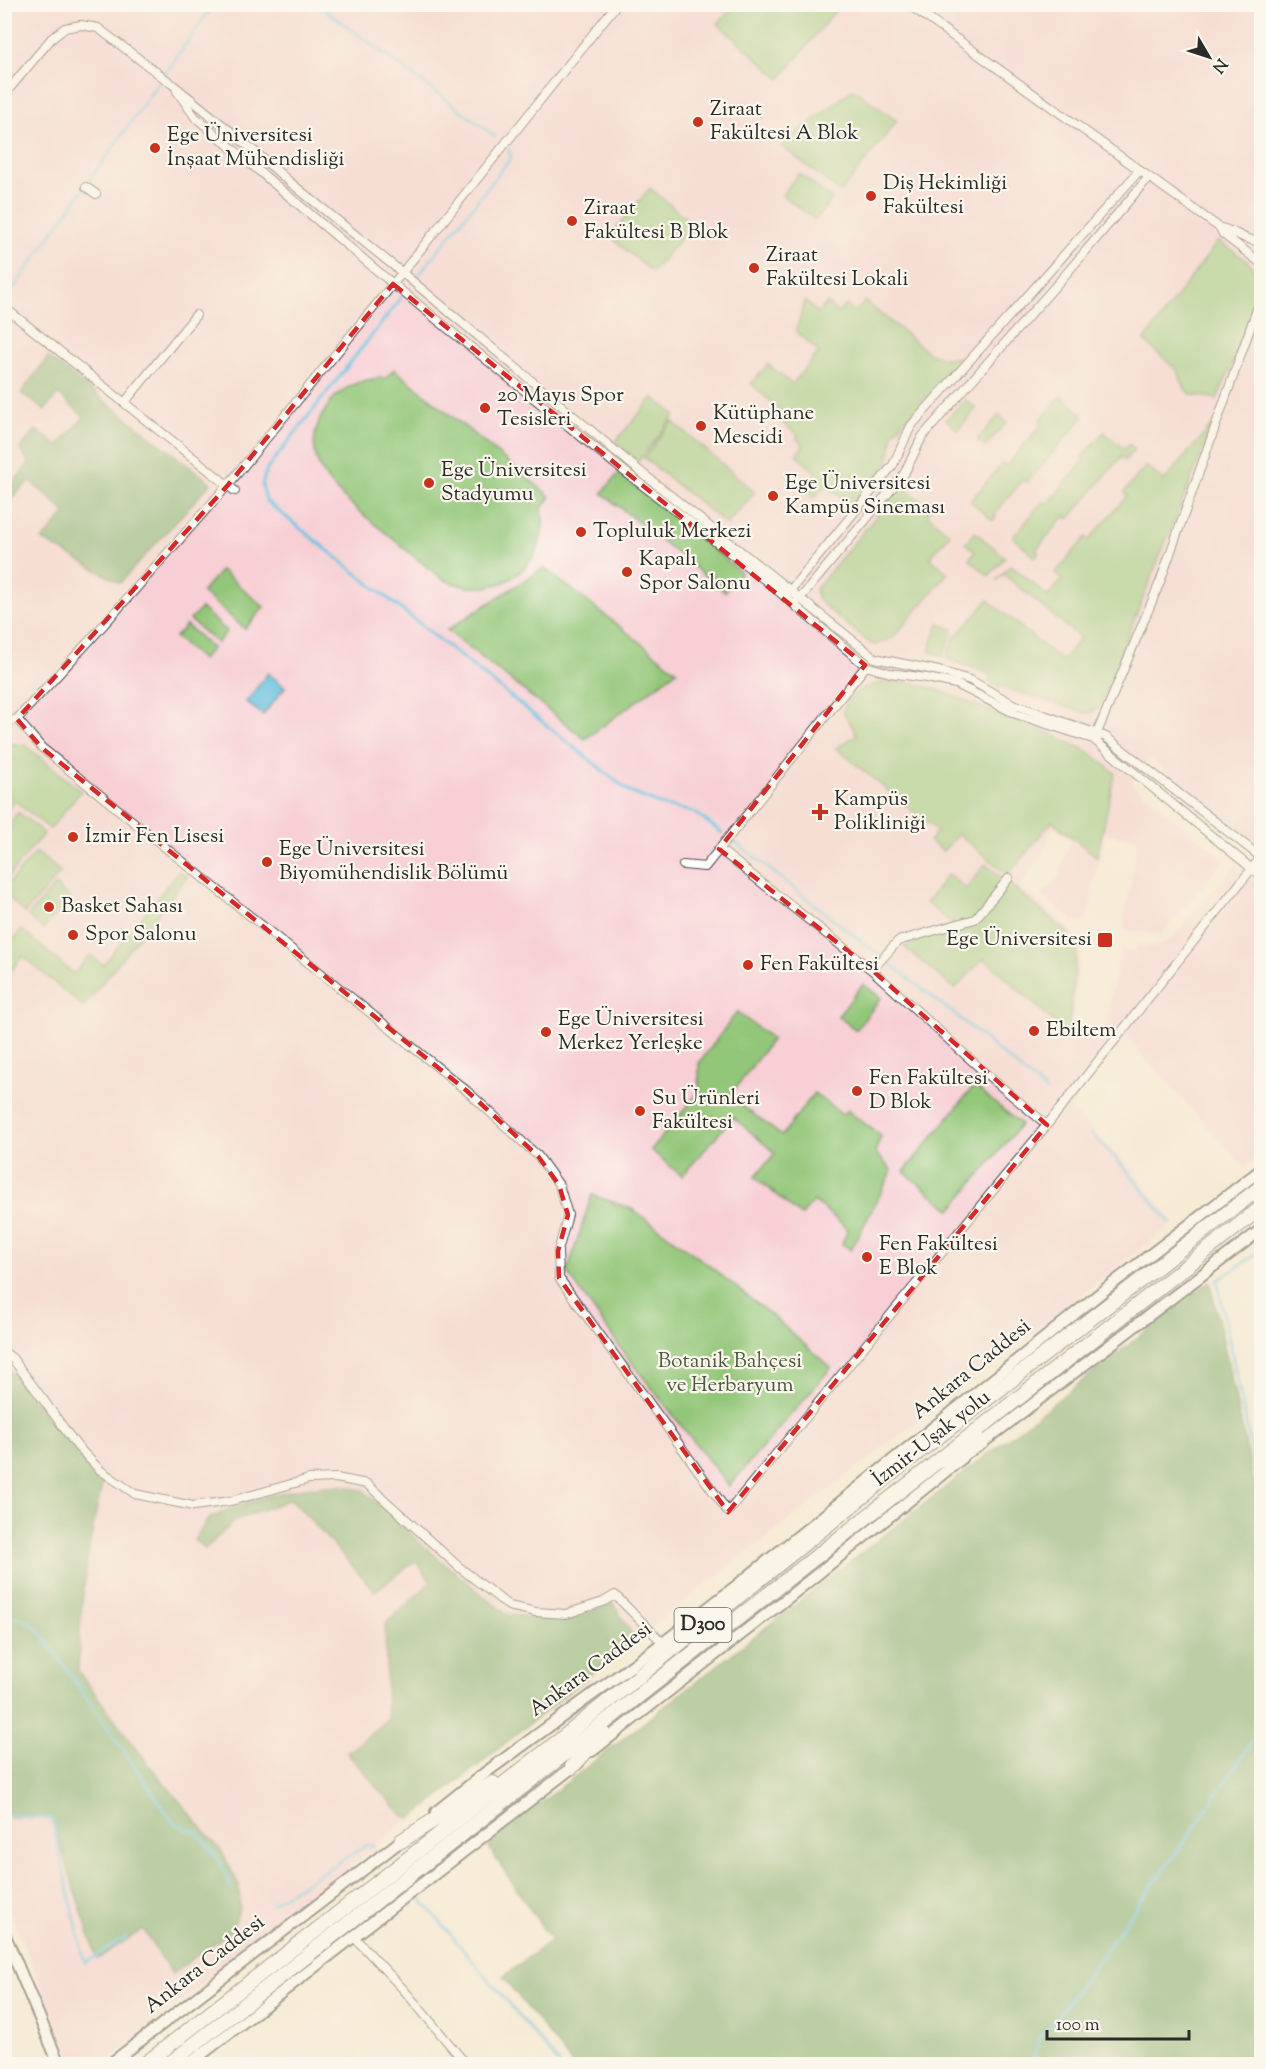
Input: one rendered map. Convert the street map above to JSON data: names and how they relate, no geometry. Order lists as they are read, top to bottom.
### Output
{
  "streets": {
    "highway": ["Ankara Caddesi", "İzmir-Uşak yolu", "D300"]
  },
  "crossings": [
    ["İzmir-Uşak yolu", "D300"]
  ],
  "parks": ["Botanik Bahçesi ve Herbaryum"],
  "places": {
    "other": [
      "Ziraat Fakültesi A Blok",
      "Ege Üniversitesi İnşaat Mühendisliği",
      "Diş Hekimliği Fakültesi",
      "Ziraat Fakültesi B Blok",
      "Ziraat Fakültesi Lokali",
      "20 Mayıs Spor Tesisleri",
      "Kütüphane Mescidi",
      "Ege Üniversitesi Stadyumu",
      "Ege Üniversitesi Kampüs Sineması",
      "Topluluk Merkezi",
      "Kapalı Spor Salonu",
      "İzmir Fen Lisesi",
      "Ege Üniversitesi Biyomühendislik Bölümü",
      "Basket Sahası",
      "Spor Salonu",
      "Fen Fakültesi",
      "Ebiltem",
      "Ege Üniversitesi Merkez Yerleşke",
      "Fen Fakültesi D Blok",
      "Su Ürünleri Fakültesi",
      "Fen Fakültesi E Blok"
    ],
    "health": ["Kampüs Polikliniği"],
    "transit": ["Ege Üniversitesi"]
  },
  "scale_bar": "100 m",
  "north": "bottom right"
}
